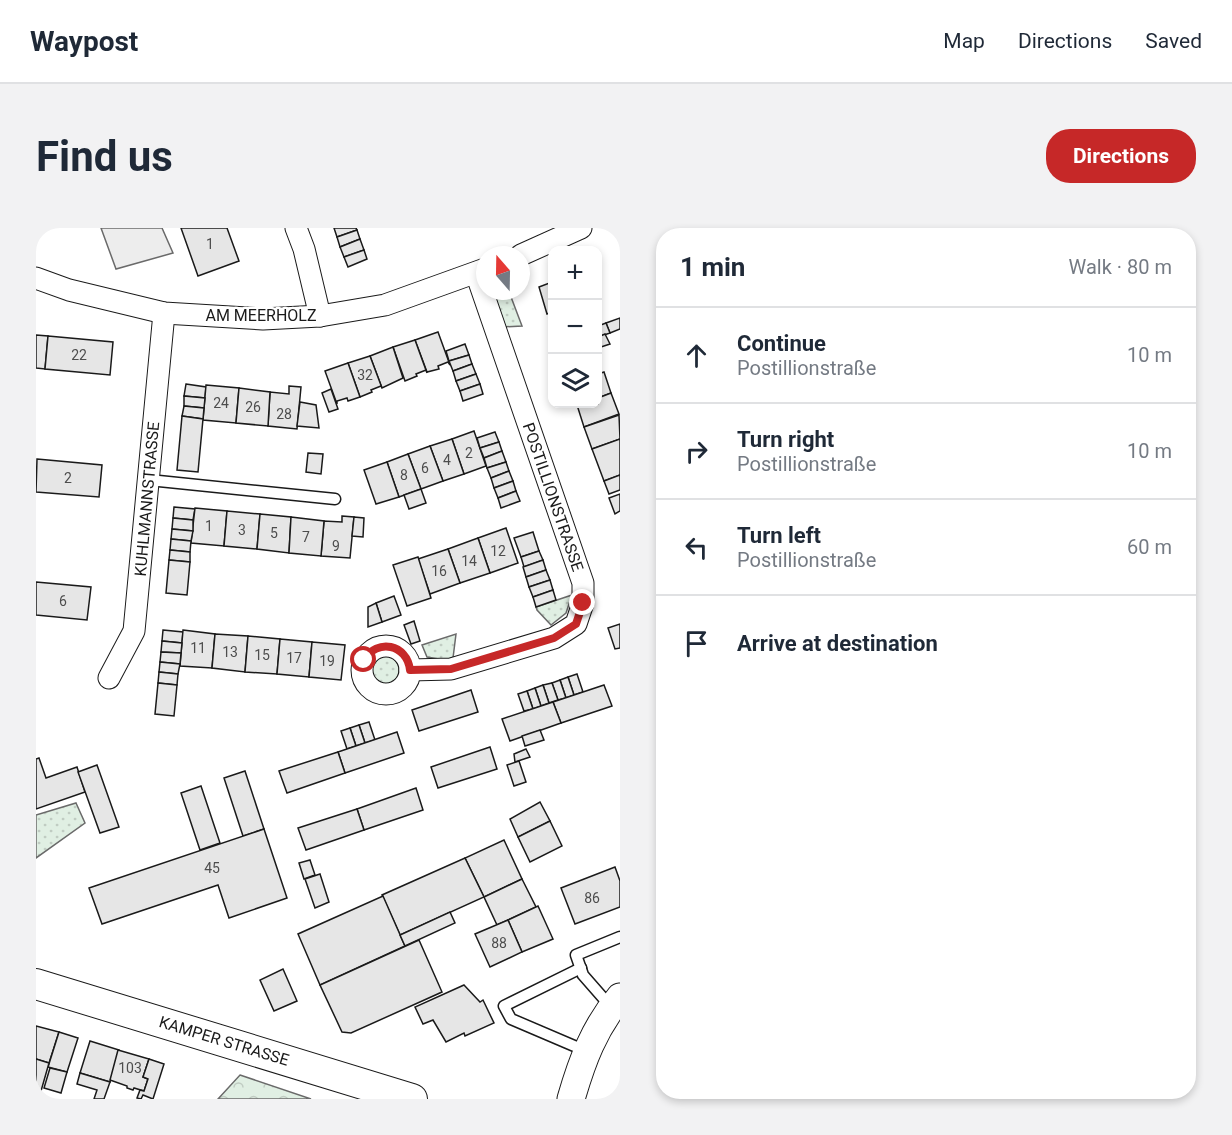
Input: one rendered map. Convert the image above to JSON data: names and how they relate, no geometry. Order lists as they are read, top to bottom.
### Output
{
  "streets": {
    "main road": ["KAMPER STRASSE"],
    "street": ["AM MEERHOLZ", "POSTILLIONSTRASSE", "KUHLMANNSTRASSE"]
  },
  "crossings": [
    ["AM MEERHOLZ", "KUHLMANNSTRASSE"]
  ],
  "house_numbers": [
    "1",
    "22",
    "32",
    "24",
    "26",
    "28",
    "2",
    "4",
    "6",
    "8",
    "2",
    "1",
    "3",
    "5",
    "7",
    "9",
    "12",
    "14",
    "16",
    "6",
    "11",
    "13",
    "15",
    "17",
    "19",
    "45",
    "86",
    "88",
    "103"
  ],
  "north": "top",
  "page": {
    "header": "Waypost",
    "nav": ["Map", "Directions", "Saved"],
    "buttons": "Directions",
    "title": "Find us",
    "heading": ["1 min", "Walk · 80 m"],
    "map_buttons": ["+", "−"],
    "list": [
      ["Continue", "Postillionstraße", "10 m"],
      ["Turn right", "Postillionstraße", "10 m"],
      ["Turn left", "Postillionstraße", "60 m"],
      "Arrive at destination"
    ]
  }
}
